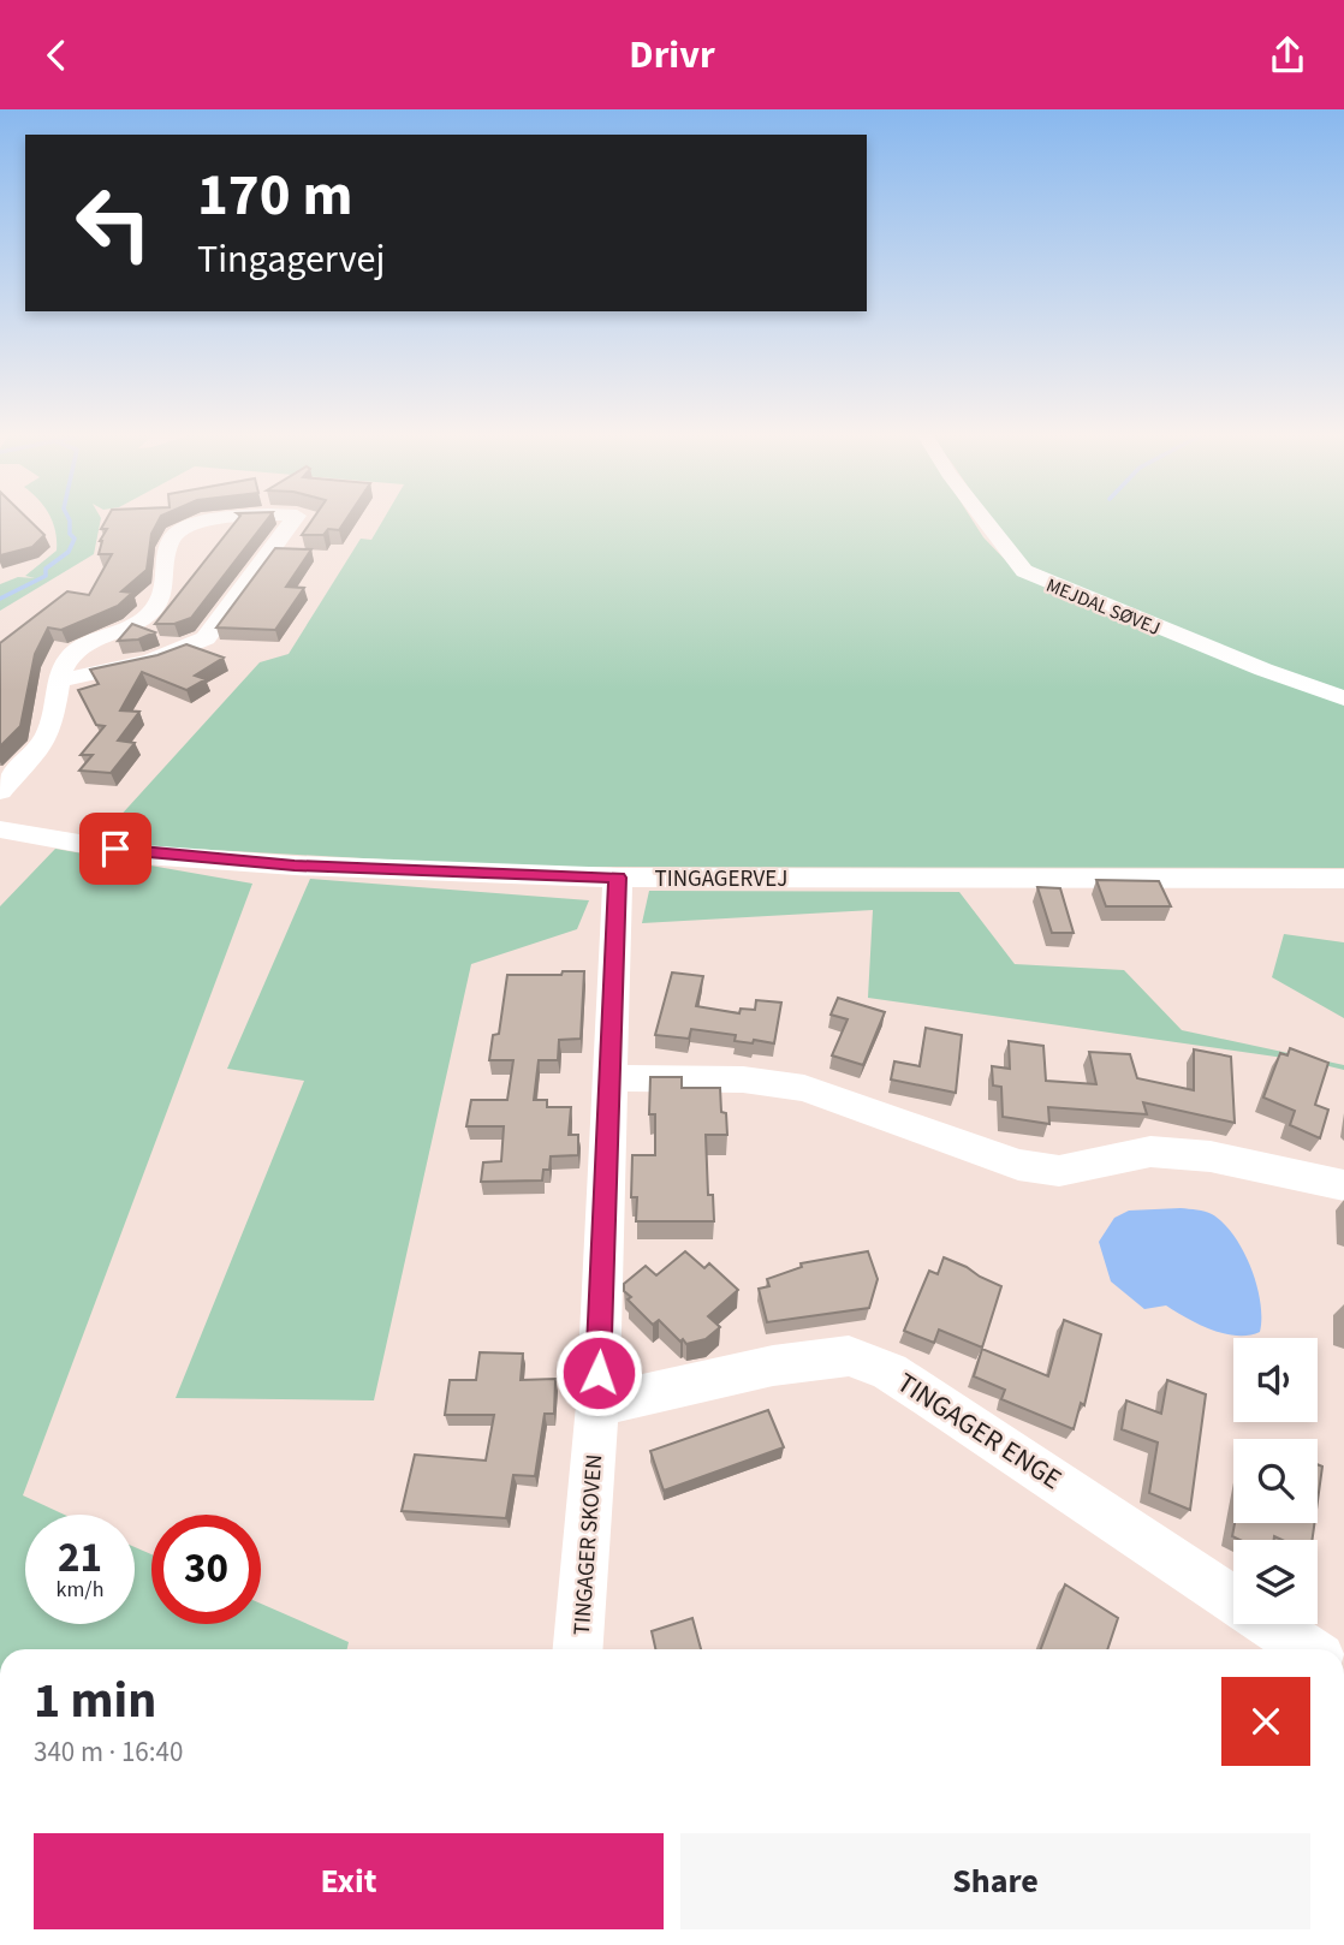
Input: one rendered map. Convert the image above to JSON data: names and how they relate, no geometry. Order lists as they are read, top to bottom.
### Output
{
  "streets": {
    "street": [
      "MEJDAL SØVEJ",
      "TINGAGERVEJ",
      "TINGAGER ENGE",
      "TINGAGER SKOVEN"
    ]
  },
  "crossings": [
    ["TINGAGERVEJ", "TINGAGER SKOVEN"],
    ["TINGAGER ENGE", "TINGAGER SKOVEN"]
  ],
  "page": {
    "header": "Drivr",
    "turn": ["170 m", "Tingagervej"],
    "speed": "21 km/h",
    "limit": "30",
    "heading": ["1 min", "340 m · 16:40"],
    "buttons": ["Exit", "Share"]
  }
}
